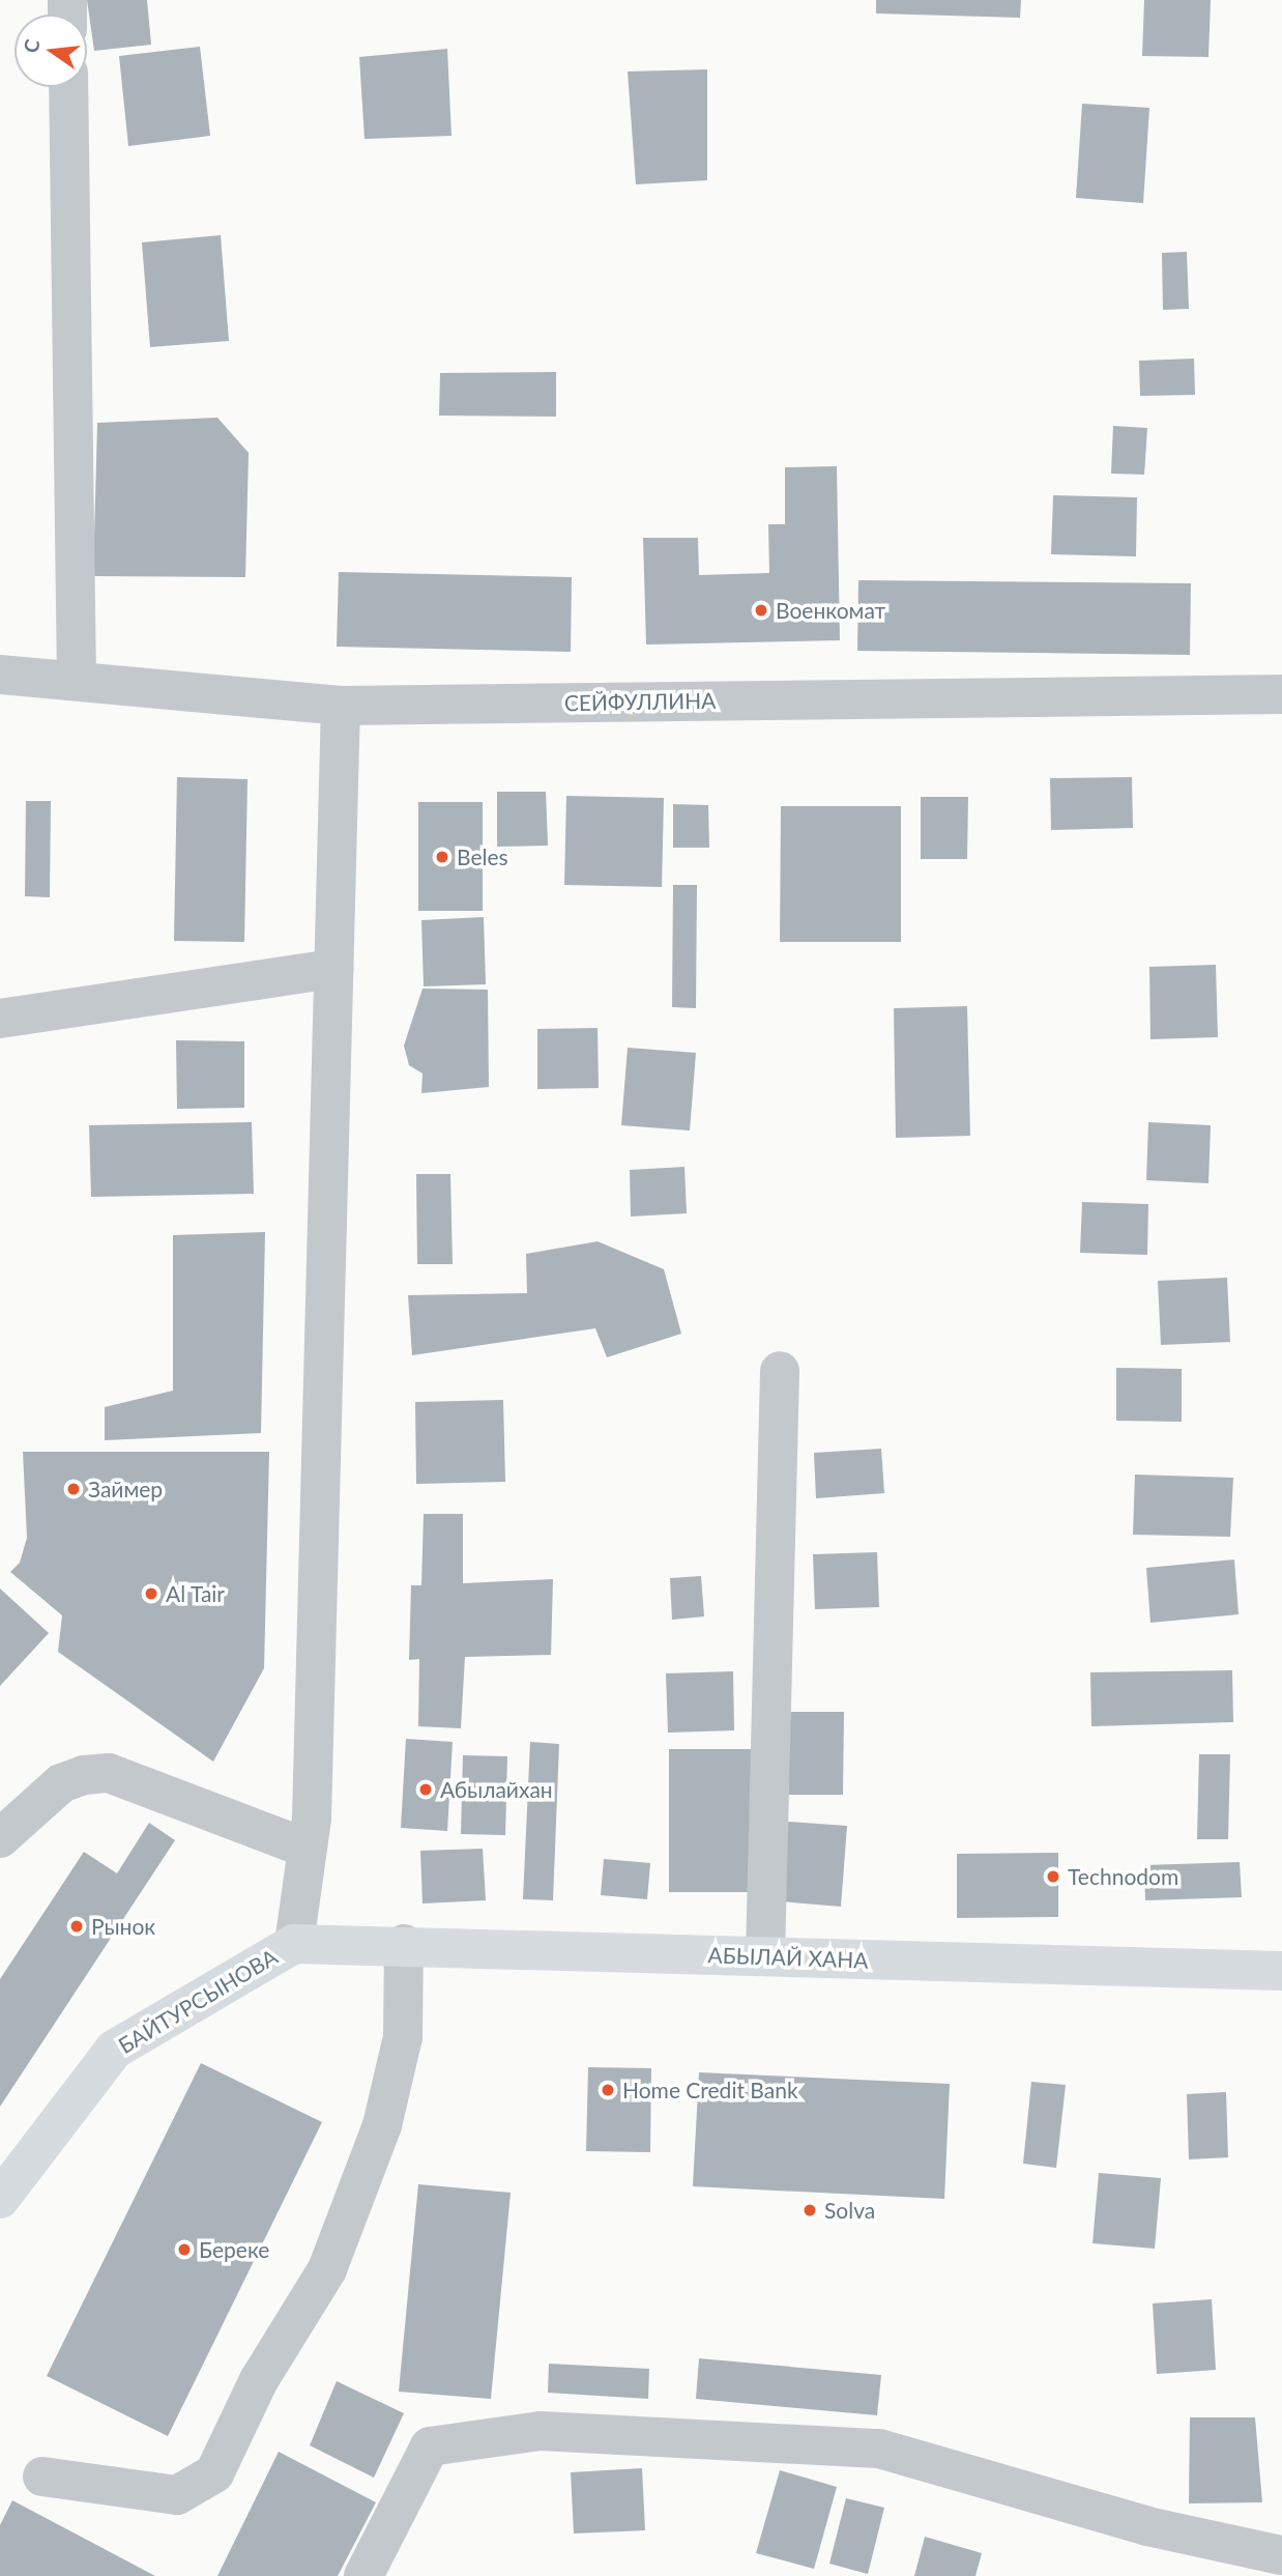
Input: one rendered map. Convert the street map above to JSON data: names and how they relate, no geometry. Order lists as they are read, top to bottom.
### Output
{
  "streets": {
    "main road": ["АБЫЛАЙ ХАНА", "БАЙТУРСЫНОВА"],
    "street": ["СЕЙФУЛЛИНА"]
  },
  "crossings": [
    ["АБЫЛАЙ ХАНА", "БАЙТУРСЫНОВА"]
  ],
  "places": [
    "Военкомат",
    "Beles",
    "Займер",
    "Al Tair",
    "Абылайхан",
    "Technodom",
    "Рынок",
    "Home Credit Bank",
    "Solva",
    "Береке"
  ],
  "north": "left"
}
